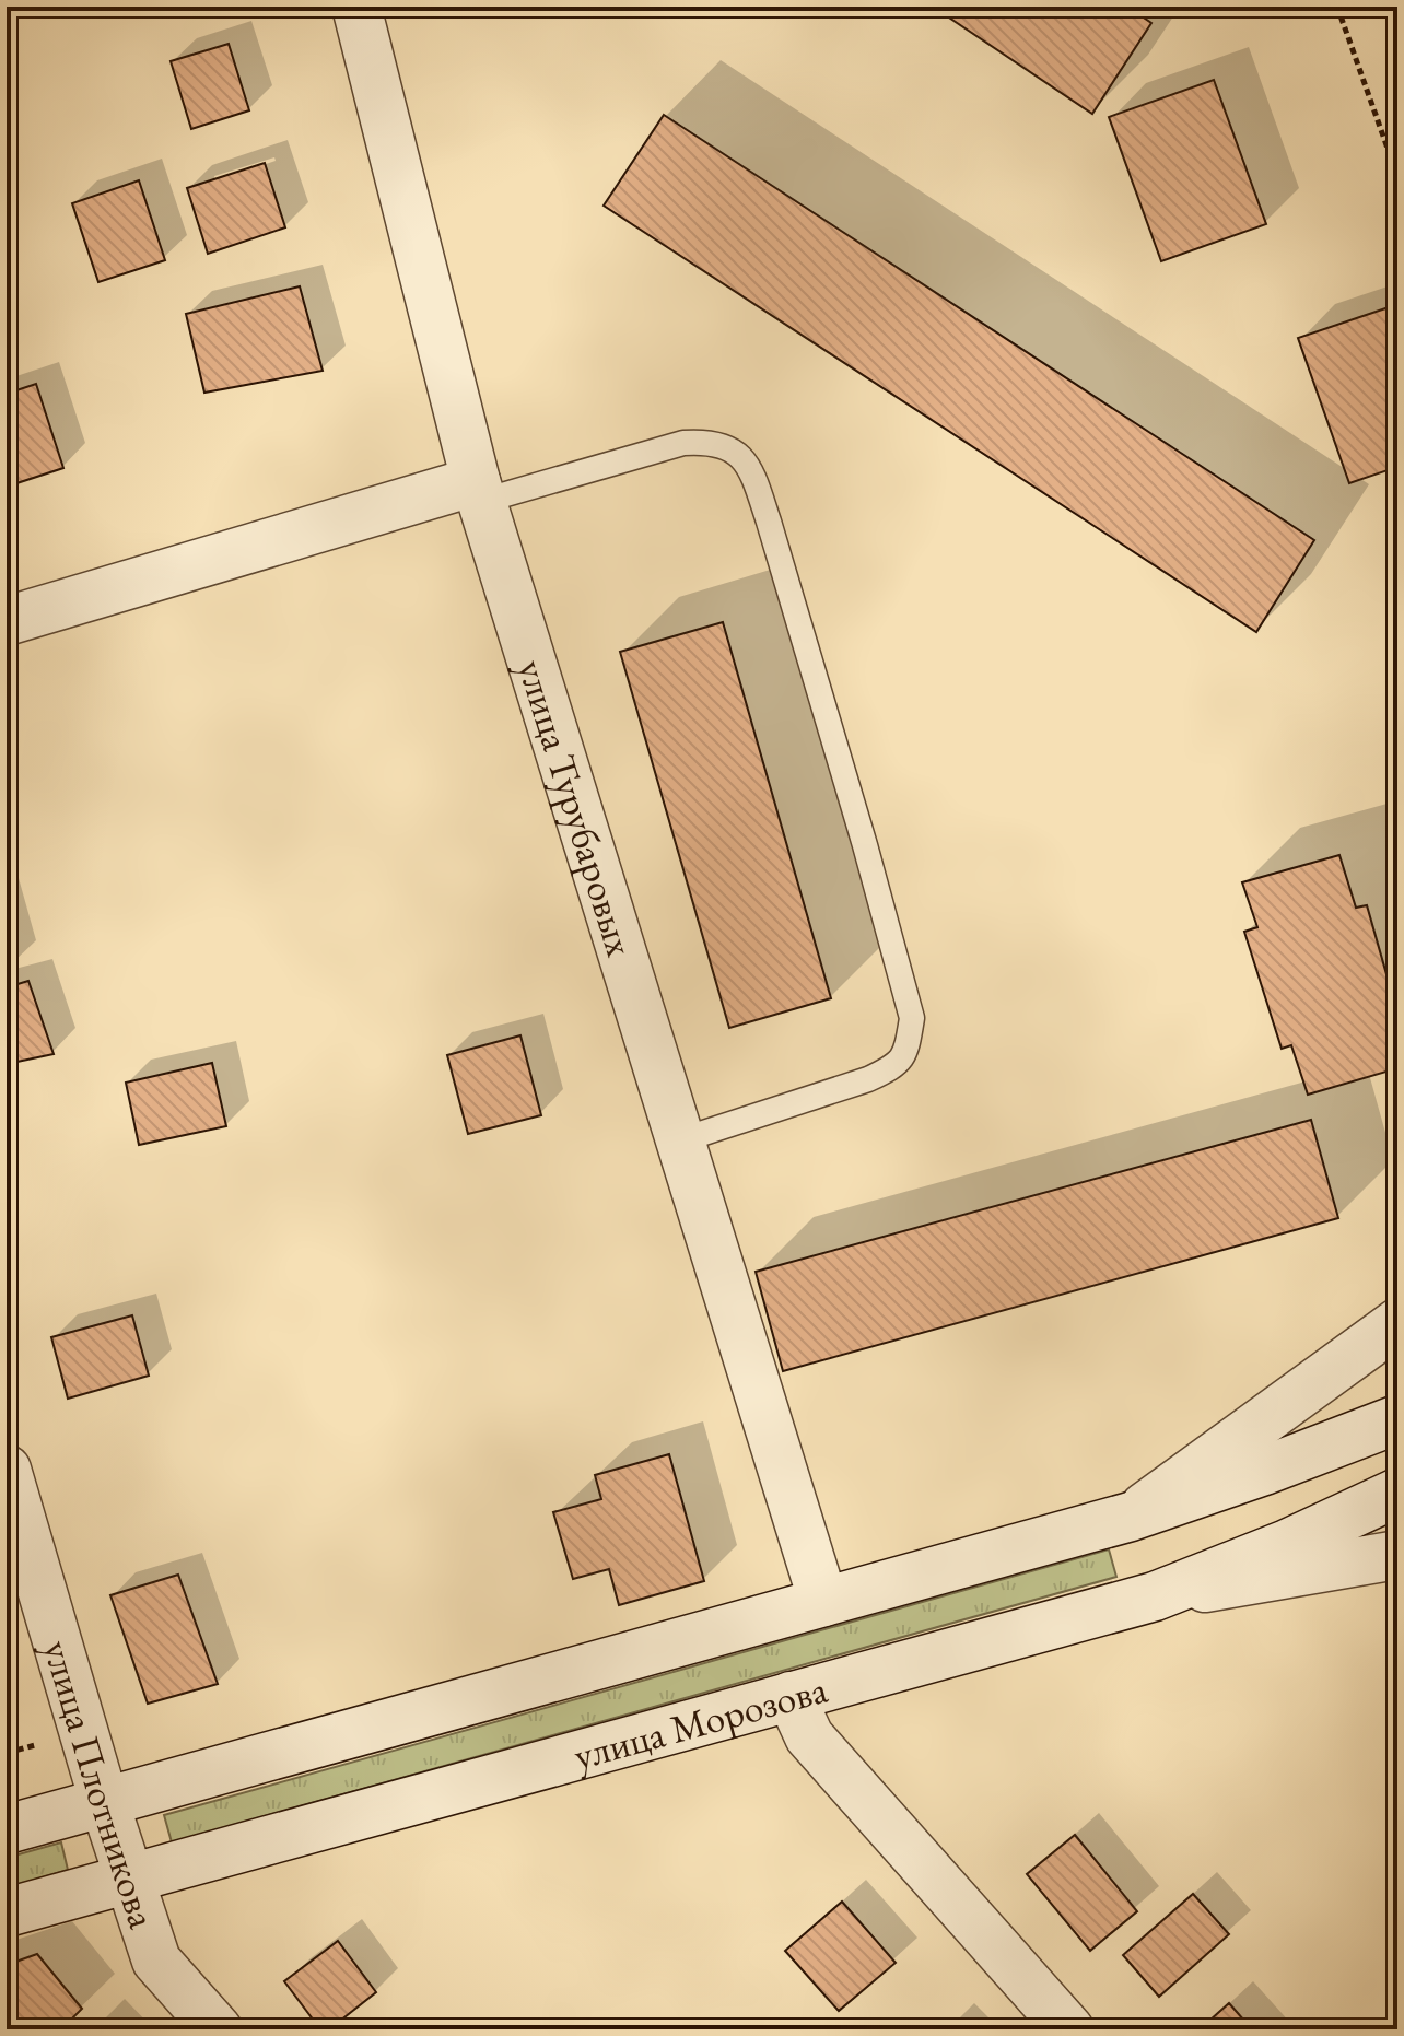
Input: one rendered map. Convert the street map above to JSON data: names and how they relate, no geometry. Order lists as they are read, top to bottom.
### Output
{
  "streets": {
    "street": ["улица Турубаровых", "улица Морозова", "улица Плотникова"]
  },
  "crossings": [
    ["улица Турубаровых", "улица Морозова"],
    ["улица Морозова", "улица Плотникова"]
  ]
}
